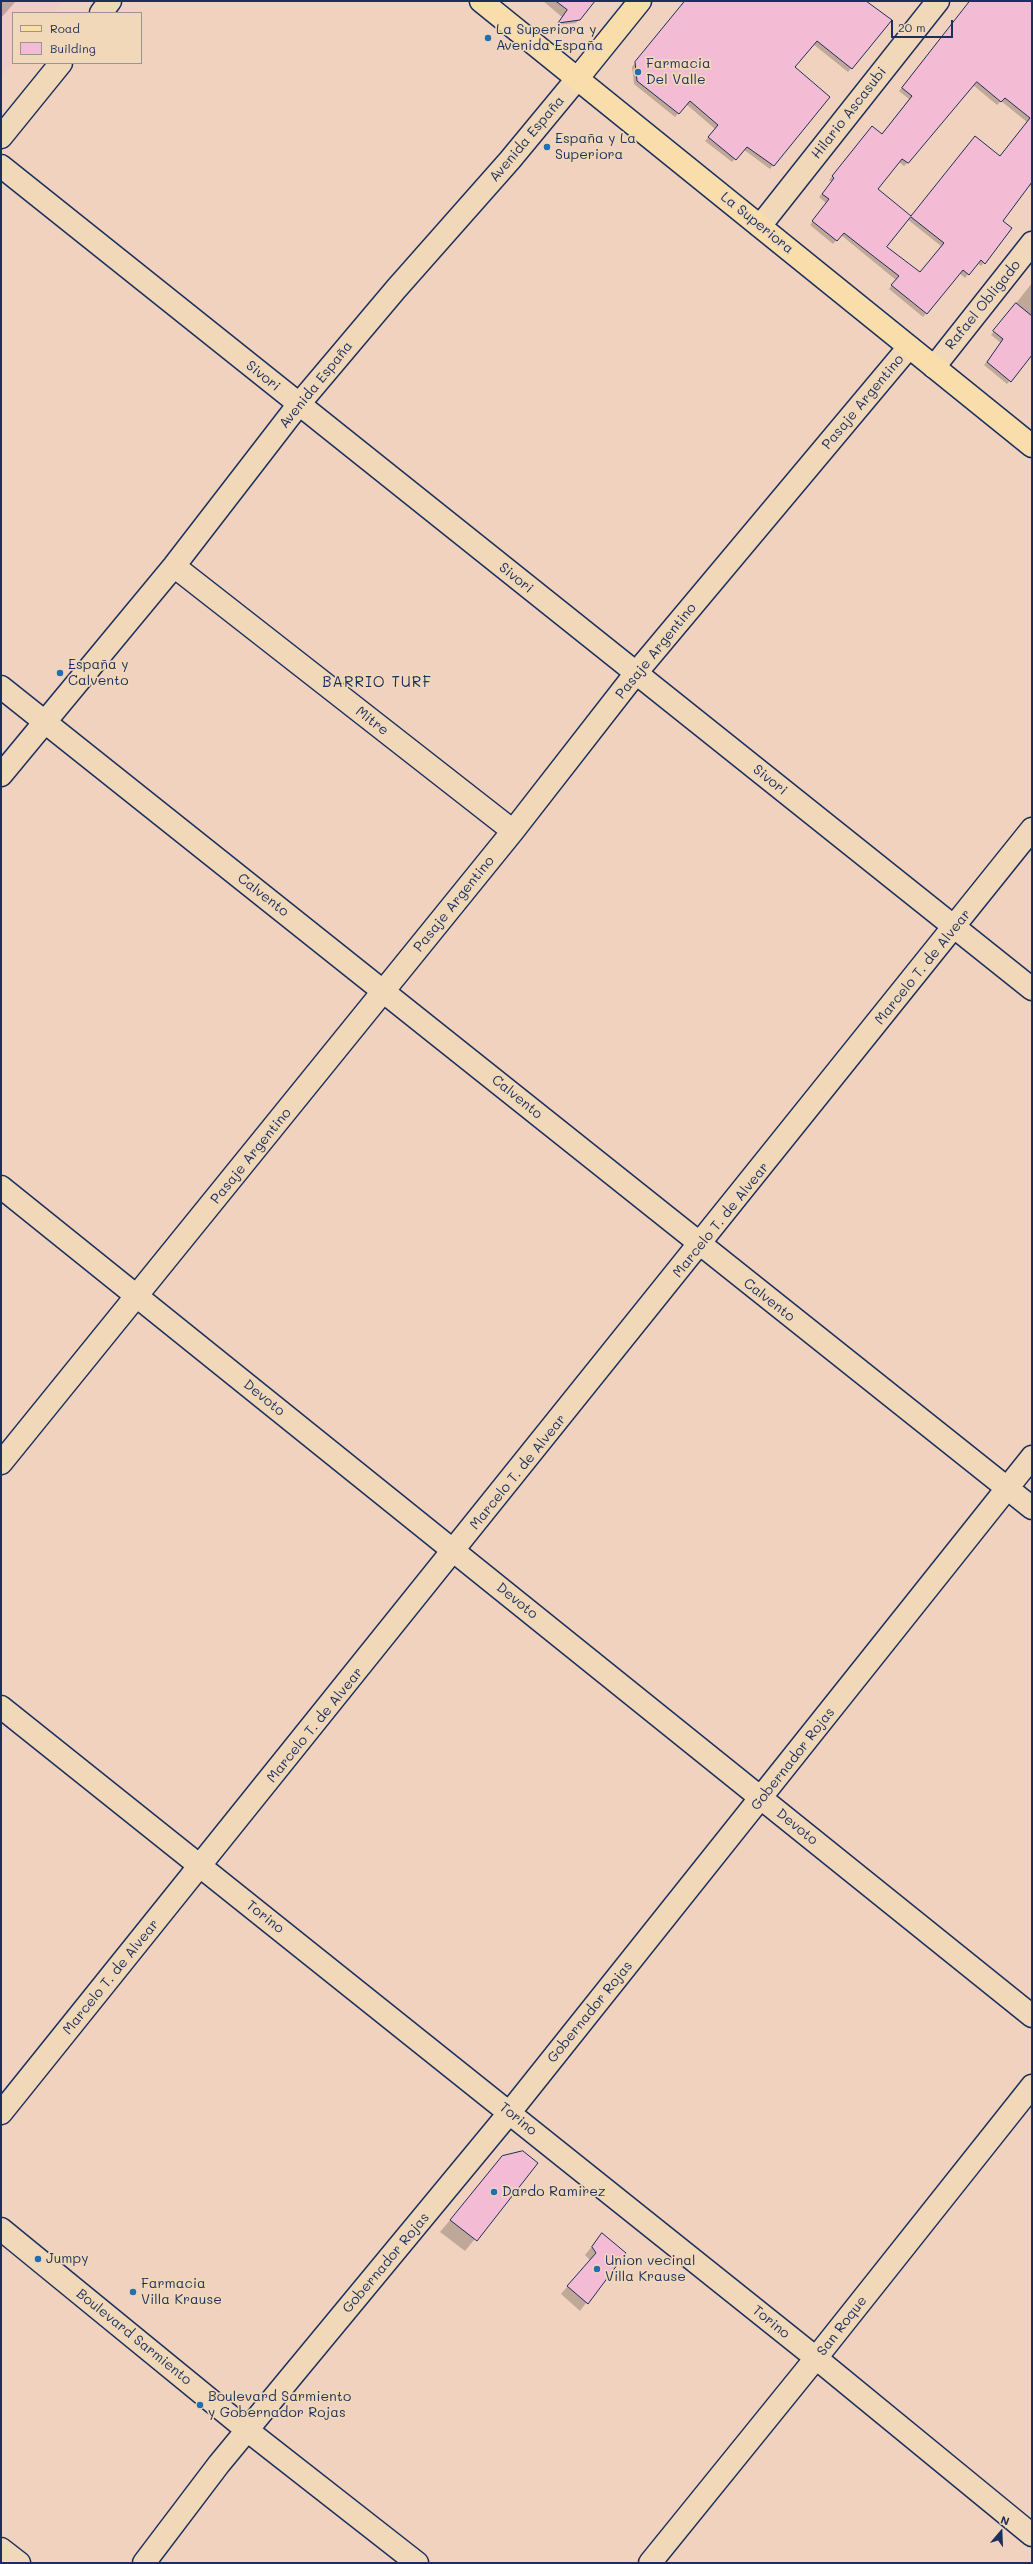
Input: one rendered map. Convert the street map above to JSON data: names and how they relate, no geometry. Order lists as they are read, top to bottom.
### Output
{
  "streets": {
    "main road": ["Avenida España", "La Superiora"],
    "street": [
      "Hilario Ascasubi",
      "Rafael Obligado",
      "Sivori",
      "Pasaje Argentino",
      "Mitre",
      "Calvento",
      "Marcelo T. de Alvear",
      "Devoto",
      "Gobernador Rojas",
      "Torino",
      "San Roque",
      "Boulevard Sarmiento"
    ]
  },
  "crossings": [
    ["Hilario Ascasubi", "La Superiora"],
    ["Avenida España", "La Superiora"],
    ["Avenida España", "Sivori"],
    ["Avenida España", "Mitre"],
    ["Avenida España", "Calvento"],
    ["La Superiora", "Rafael Obligado"],
    ["La Superiora", "Pasaje Argentino"],
    ["Sivori", "Pasaje Argentino"],
    ["Sivori", "Marcelo T. de Alvear"],
    ["Pasaje Argentino", "Mitre"],
    ["Pasaje Argentino", "Calvento"],
    ["Pasaje Argentino", "Devoto"],
    ["Calvento", "Marcelo T. de Alvear"],
    ["Calvento", "Gobernador Rojas"],
    ["Marcelo T. de Alvear", "Devoto"],
    ["Marcelo T. de Alvear", "Torino"],
    ["Devoto", "Gobernador Rojas"],
    ["Gobernador Rojas", "Torino"],
    ["Gobernador Rojas", "Boulevard Sarmiento"],
    ["Torino", "San Roque"]
  ],
  "districts": ["BARRIO TURF"],
  "places": [
    "La Superiora y Avenida España",
    "Farmacia Del Valle",
    "España y La Superiora",
    "España y Calvento",
    "Dardo Ramirez",
    "Jumpy",
    "Union vecinal Villa Krause",
    "Farmacia Villa Krause",
    "Boulevard Sarmiento y Gobernador Rojas"
  ],
  "legend": ["Road", "Building"],
  "scale_bar": "20 m",
  "north": "top"
}
